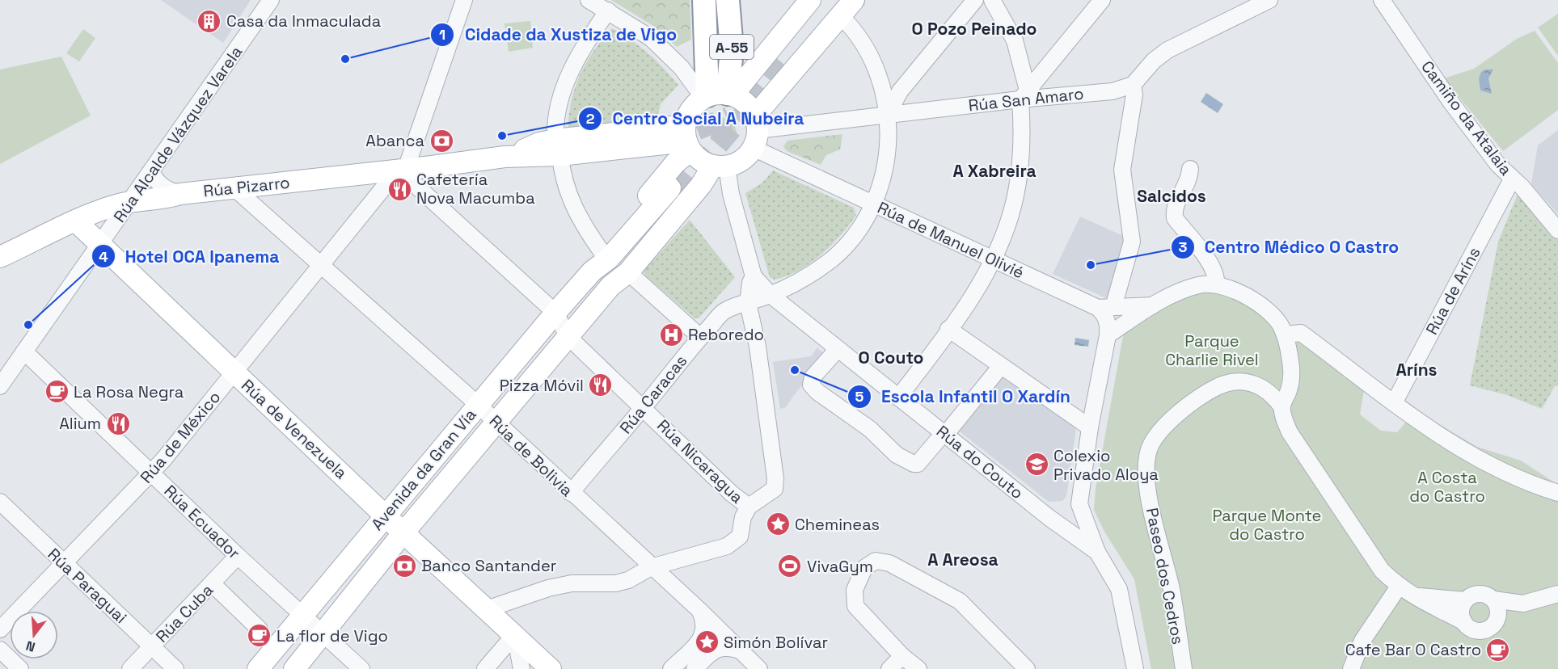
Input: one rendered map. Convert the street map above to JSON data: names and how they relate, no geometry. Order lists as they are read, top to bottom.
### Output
{
  "streets": {
    "highway": ["A-55"],
    "main road": ["Rúa Pizarro", "Rúa de Venezuela", "Avenida da Gran Vía"],
    "street": [
      "Rúa San Amaro",
      "Camiño da Atalaia",
      "Rúa Alcalde Vázquez Varela",
      "Rúa de Manuel Olivié",
      "Rúa de Aríns",
      "Rúa Caracas",
      "Rúa de México",
      "Rúa de Bolivia",
      "Rúa Nicaragua",
      "Rúa do Couto",
      "Rúa Ecuador",
      "Paseo dos Cedros",
      "Rúa Paraguai",
      "Rúa Cuba"
    ]
  },
  "crossings": [
    ["A-55", "Rúa San Amaro"],
    ["A-55", "Rúa Pizarro"],
    ["A-55", "Rúa de Manuel Olivié"],
    ["A-55", "Avenida da Gran Vía"],
    ["Rúa San Amaro", "Rúa Pizarro"],
    ["Rúa San Amaro", "Rúa de Manuel Olivié"],
    ["Rúa San Amaro", "Rúa Caracas"],
    ["Rúa San Amaro", "Avenida da Gran Vía"],
    ["Camiño da Atalaia", "Rúa de Aríns"],
    ["Rúa Alcalde Vázquez Varela", "Rúa Pizarro"],
    ["Rúa Alcalde Vázquez Varela", "Rúa de Venezuela"],
    ["Rúa Alcalde Vázquez Varela", "Rúa Ecuador"],
    ["Rúa Pizarro", "Rúa de Manuel Olivié"],
    ["Rúa Pizarro", "Rúa de Venezuela"],
    ["Rúa Pizarro", "Rúa de México"],
    ["Rúa Pizarro", "Rúa de Bolivia"],
    ["Rúa Pizarro", "Avenida da Gran Vía"],
    ["Rúa de Manuel Olivié", "Rúa Caracas"],
    ["Rúa de Manuel Olivié", "Avenida da Gran Vía"],
    ["Rúa Caracas", "Rúa de Bolivia"],
    ["Rúa Caracas", "Rúa Nicaragua"],
    ["Rúa Caracas", "Rúa do Couto"],
    ["Rúa de Venezuela", "Rúa de México"],
    ["Rúa de Venezuela", "Avenida da Gran Vía"],
    ["Rúa de México", "Rúa de Bolivia"],
    ["Rúa de México", "Rúa Ecuador"],
    ["Rúa de México", "Rúa Paraguai"],
    ["Rúa de Bolivia", "Avenida da Gran Vía"],
    ["Rúa Nicaragua", "Avenida da Gran Vía"],
    ["Avenida da Gran Vía", "Rúa Ecuador"],
    ["Rúa Ecuador", "Rúa Cuba"],
    ["Rúa Paraguai", "Rúa Cuba"]
  ],
  "districts": [
    "O Pozo Peinado",
    "A Xabreira",
    "Salcidos",
    "O Couto",
    "Aríns",
    "A Areosa"
  ],
  "parks": ["Parque Charlie Rivel", "A Costa do Castro", "Parque Monte do Castro"],
  "places": {
    "building": ["Casa da Inmaculada"],
    "other": [
      "Cidade da Xustiza de Vigo",
      "Centro Social A Nubeira",
      "Centro Médico O Castro",
      "Hotel OCA Ipanema",
      "Escola Infantil O Xardín"
    ],
    "bank": ["Abanca", "Banco Santander"],
    "restaurant": ["Cafetería Nova Macumba", "Pizza Móvil", "Alium"],
    "hospital": ["Reboredo"],
    "cafe": ["La Rosa Negra", "La flor de Vigo", "Cafe Bar O Castro"],
    "school or university": ["Colexio Privado Aloya"],
    "place": ["Chemineas", "Simón Bolívar"],
    "sports": ["VivaGym"]
  },
  "north": "bottom"
}
